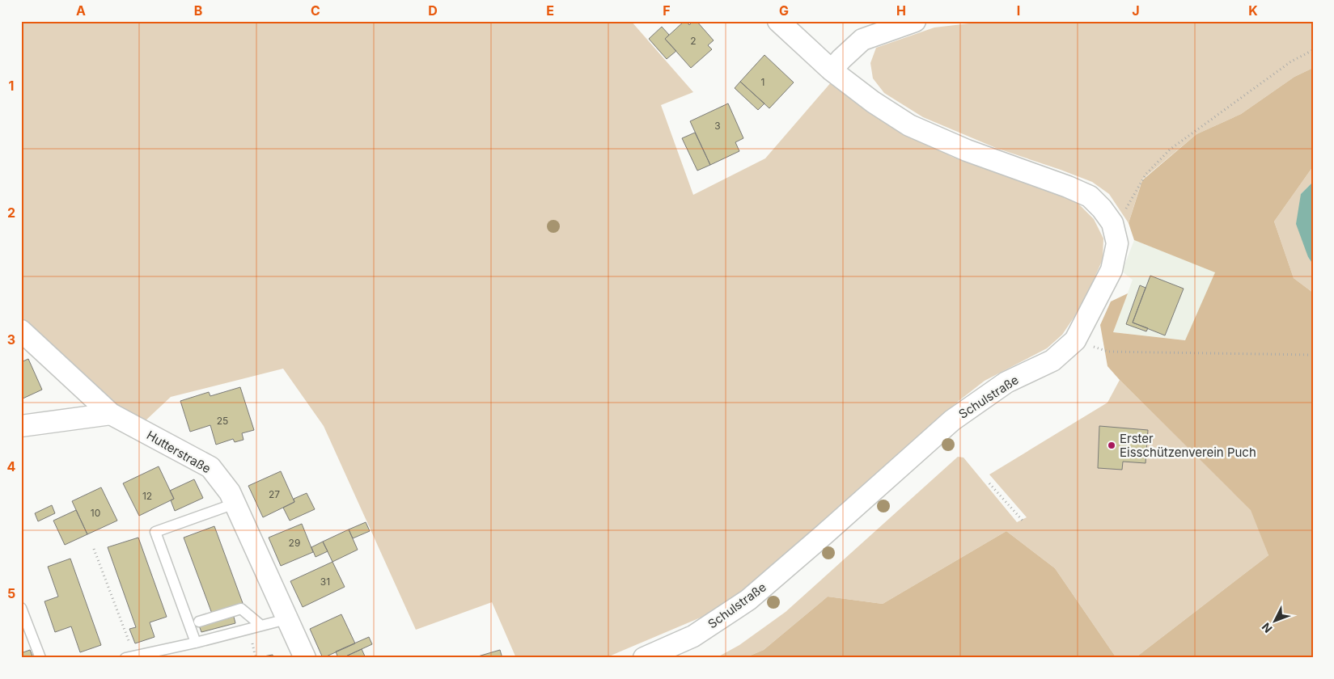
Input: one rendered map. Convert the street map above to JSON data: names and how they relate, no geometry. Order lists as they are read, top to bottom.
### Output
{
  "streets": {
    "street": ["Schulstraße", "Hutterstraße"]
  },
  "places": ["Erster Eisschützenverein Puch"],
  "house_numbers": [
    "2",
    "1",
    "3",
    "25",
    "27",
    "12",
    "10",
    "29",
    "31"
  ],
  "north": "bottom left",
  "grid": {
    "columns": [
      "A",
      "B",
      "C",
      "D",
      "E",
      "F",
      "G",
      "H",
      "I",
      "J",
      "K"
    ],
    "rows": [
      "1",
      "2",
      "3",
      "4",
      "5"
    ]
  }
}
